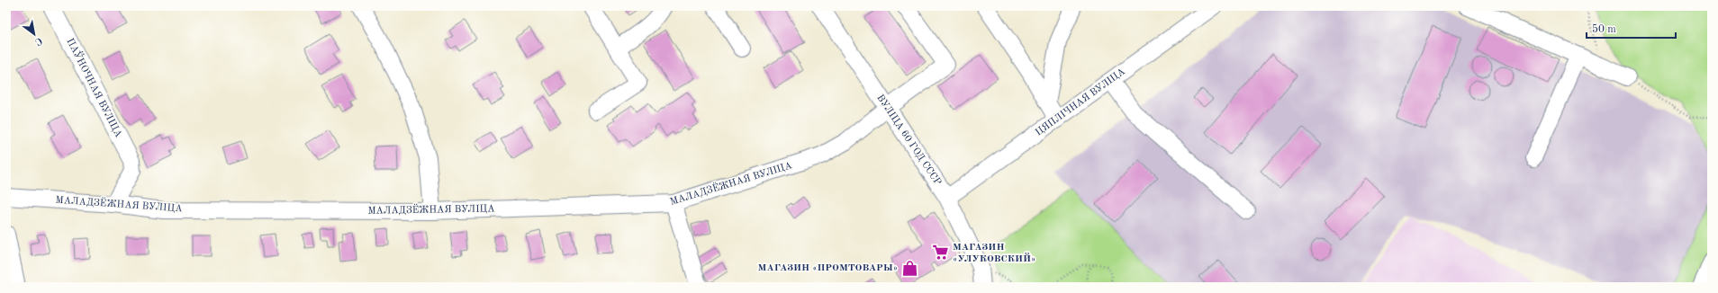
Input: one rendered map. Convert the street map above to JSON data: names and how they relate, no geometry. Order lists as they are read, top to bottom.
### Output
{
  "streets": {
    "street": [
      "ПАЎНОЧНАЯ ВУЛІЦА",
      "ЦЯПЛІЧНАЯ ВУЛІЦА",
      "ВУЛІЦА 60 ГОД СССР",
      "МАЛАДЗЁЖНАЯ ВУЛІЦА"
    ]
  },
  "crossings": [
    ["ПАЎНОЧНАЯ ВУЛІЦА", "МАЛАДЗЁЖНАЯ ВУЛІЦА"],
    ["ЦЯПЛІЧНАЯ ВУЛІЦА", "ВУЛІЦА 60 ГОД СССР"],
    ["ВУЛІЦА 60 ГОД СССР", "МАЛАДЗЁЖНАЯ ВУЛІЦА"]
  ],
  "places": {
    "supermarket": ["МАГАЗИН «УЛУКОВСКИЙ»"],
    "shop": ["МАГАЗИН «ПРОМТОВАРЫ»"]
  },
  "scale_bar": "50 m",
  "north": "bottom right"
}
